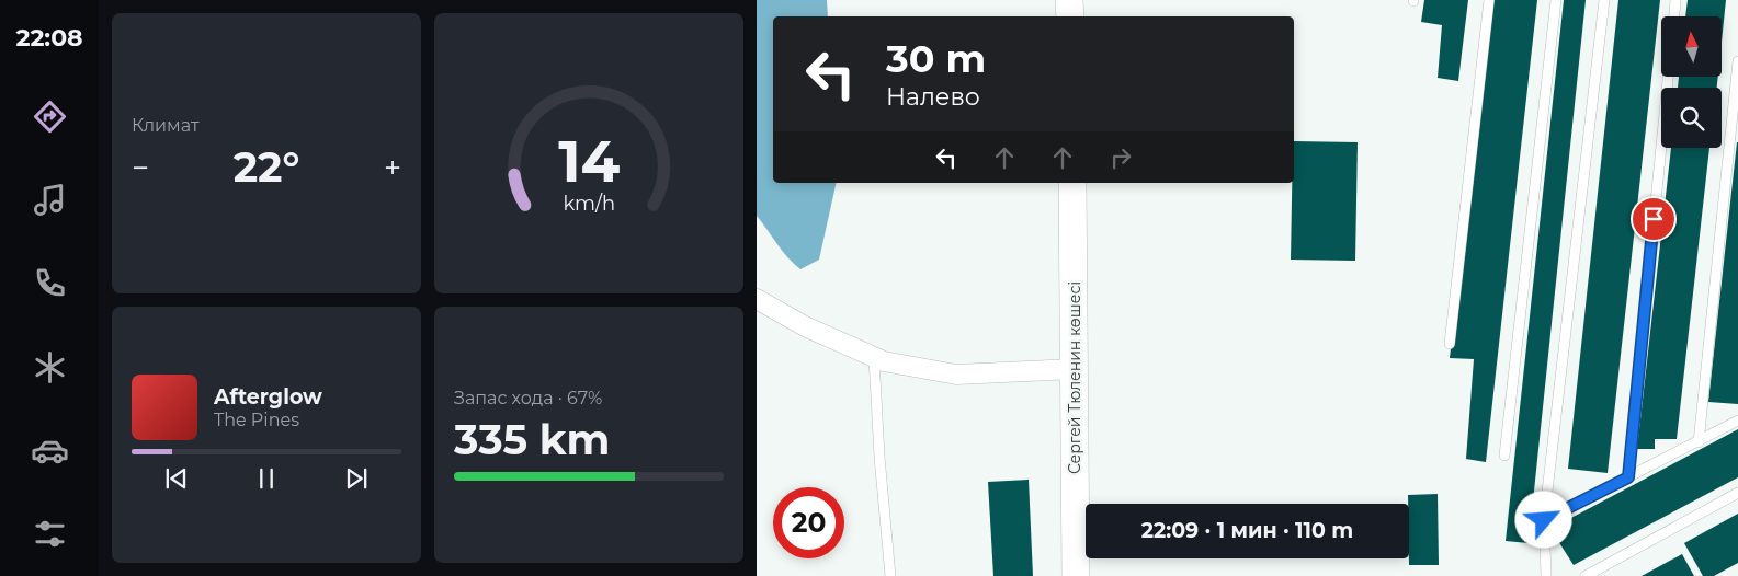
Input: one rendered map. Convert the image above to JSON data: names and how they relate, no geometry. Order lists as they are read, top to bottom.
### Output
{
  "streets": {
    "main road": ["Сергей Тюленин көшесі"]
  },
  "north": "top",
  "page": {
    "tabs": "22:08",
    "tile": [
      "Климат",
      ["Запас хода · 67%", "335 km"]
    ],
    "turn": ["30 m", "Налево"],
    "heat": ["−", "22°", "+"],
    "song": ["Afterglow", "The Pines"],
    "limit": "20",
    "trip": "22:09 · 1 мин · 110 m",
    "gauge": ["14", "km/h"]
  }
}
